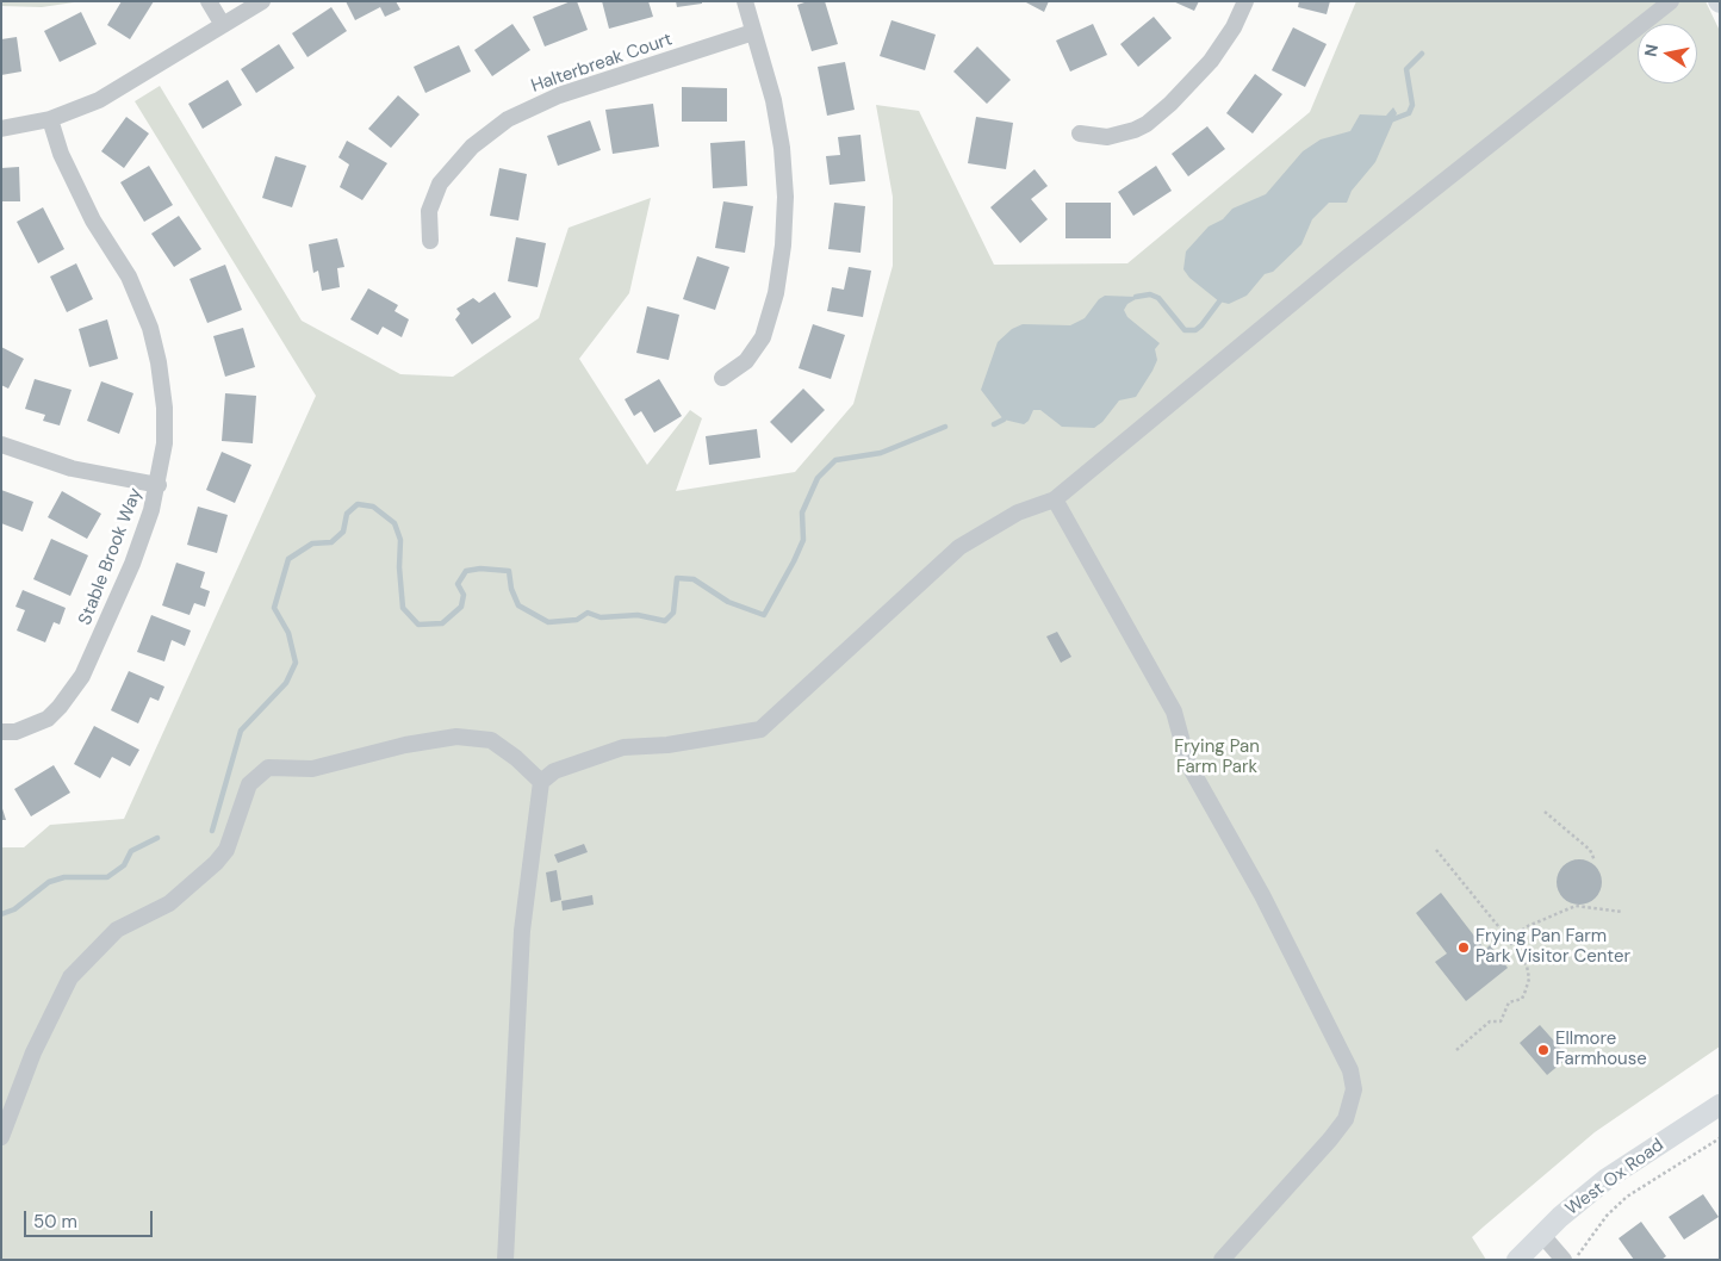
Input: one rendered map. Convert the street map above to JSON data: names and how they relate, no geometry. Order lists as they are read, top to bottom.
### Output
{
  "streets": {
    "main road": ["West Ox Road"],
    "street": ["Halterbreak Court", "Stable Brook Way"]
  },
  "parks": ["Frying Pan Farm Park"],
  "places": ["Frying Pan Farm Park Visitor Center", "Ellmore Farmhouse"],
  "scale_bar": "50 m",
  "north": "left"
}
